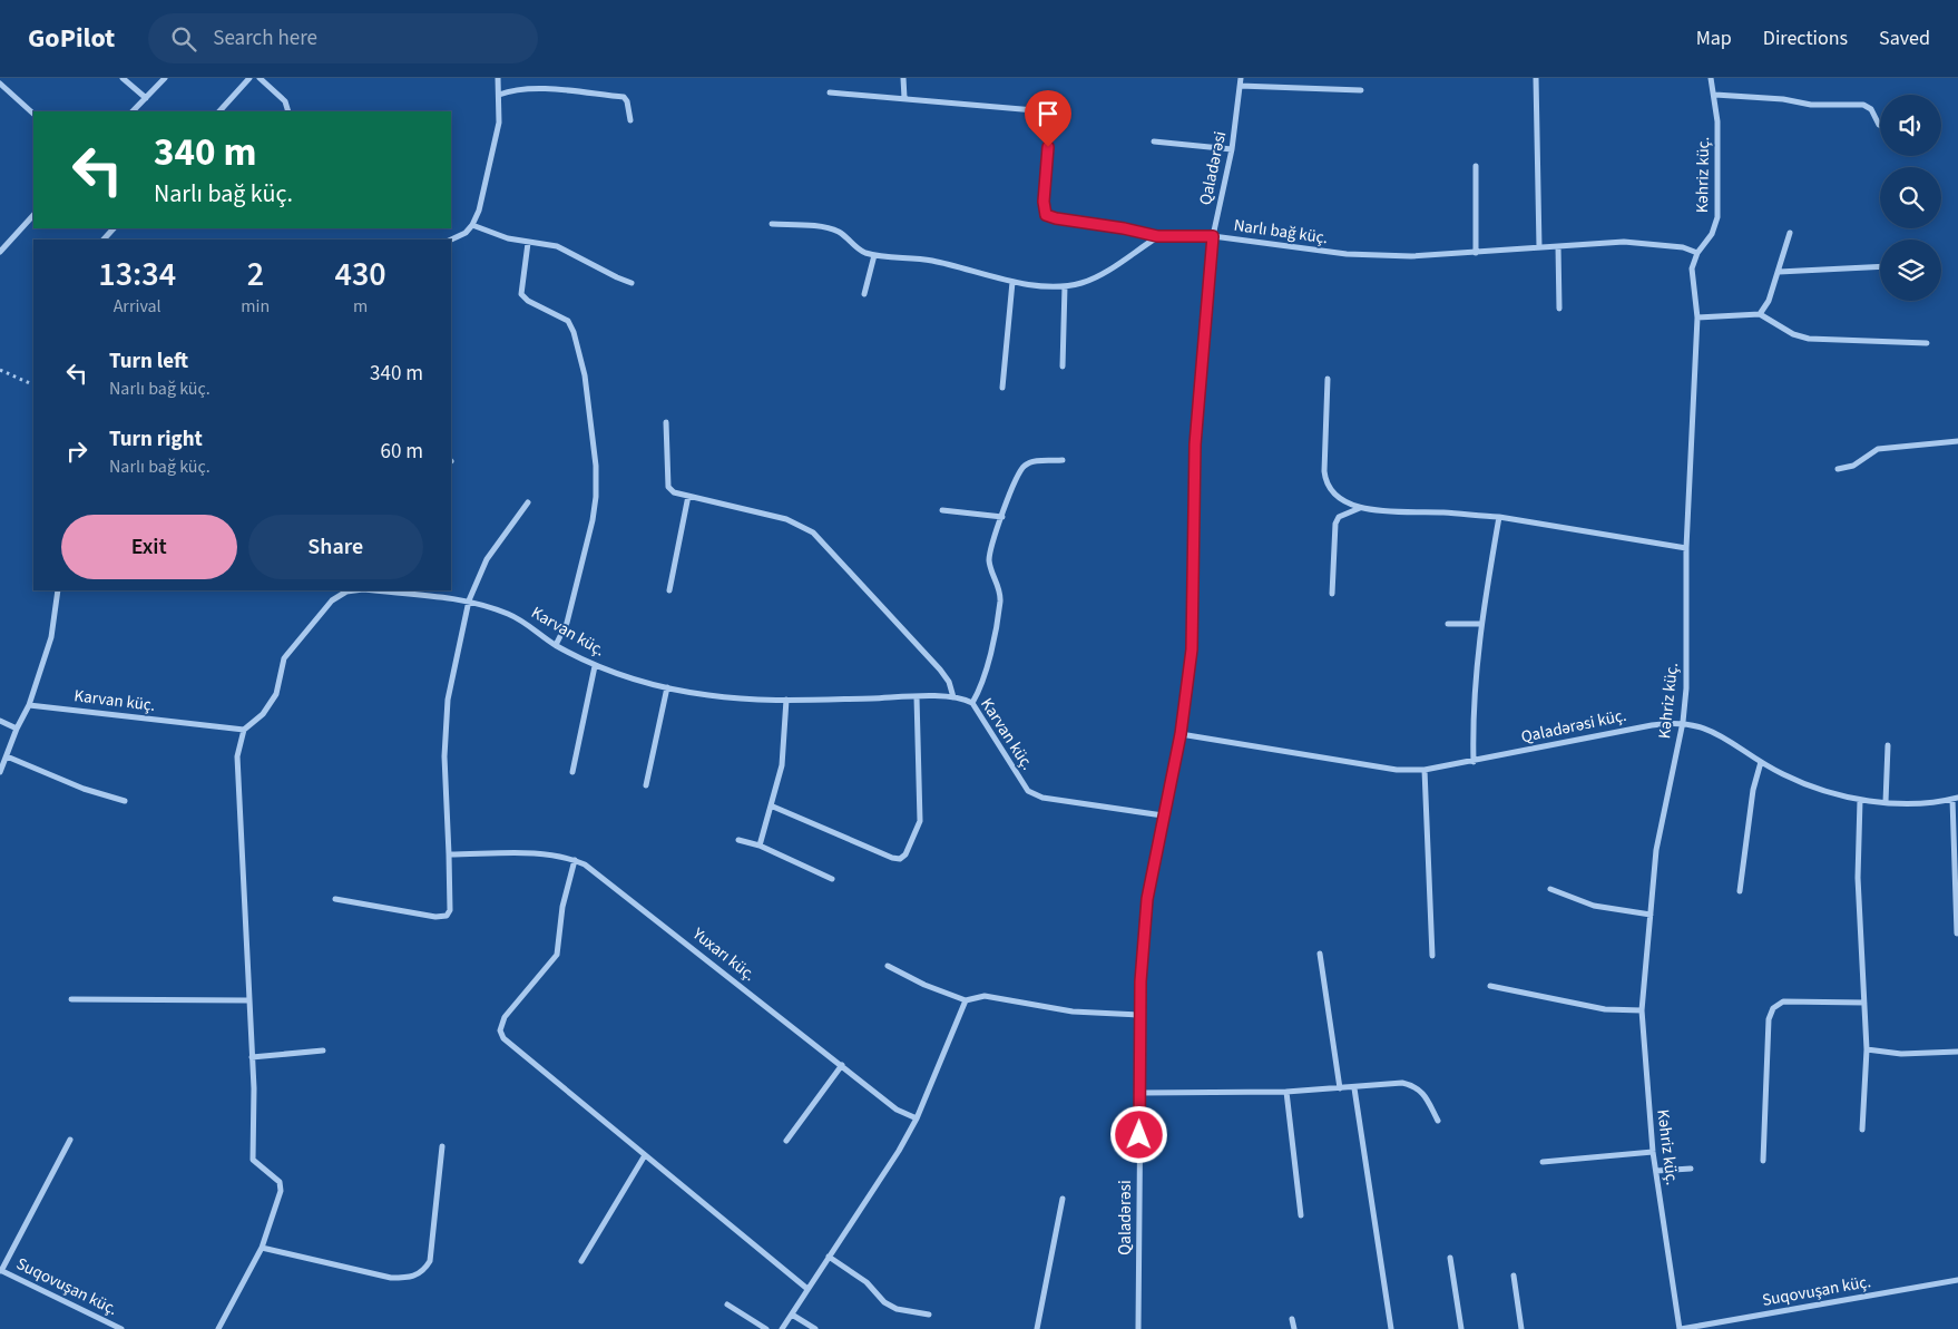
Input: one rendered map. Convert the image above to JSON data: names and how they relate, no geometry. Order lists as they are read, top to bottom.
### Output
{
  "streets": {
    "street": [
      "Qaladərəsi",
      "Kəhriz küç.",
      "Narlı bağ küç.",
      "Karvan küç.",
      "Qaladərəsi küç.",
      "Yuxarı küç.",
      "Suqovuşan küç."
    ]
  },
  "crossings": [
    ["Qaladərəsi", "Narlı bağ küç."],
    ["Qaladərəsi", "Karvan küç."],
    ["Qaladərəsi", "Qaladərəsi küç."],
    ["Kəhriz küç.", "Narlı bağ küç."],
    ["Kəhriz küç.", "Qaladərəsi küç."],
    ["Kəhriz küç.", "Suqovuşan küç."]
  ],
  "page": {
    "header": "GoPilot",
    "search": "Search here",
    "nav": ["Map", "Directions", "Saved"],
    "turn": ["340 m", "Narlı bağ küç."],
    "eta": [
      "13:34",
      "Arrival",
      "2",
      "min",
      "430",
      "m"
    ],
    "list": [
      {
        "name": "Turn left",
        "note": "Narlı bağ küç.",
        "value": "340 m"
      },
      {
        "name": "Turn right",
        "note": "Narlı bağ küç.",
        "value": "60 m"
      }
    ],
    "buttons": ["Exit", "Share"]
  }
}
